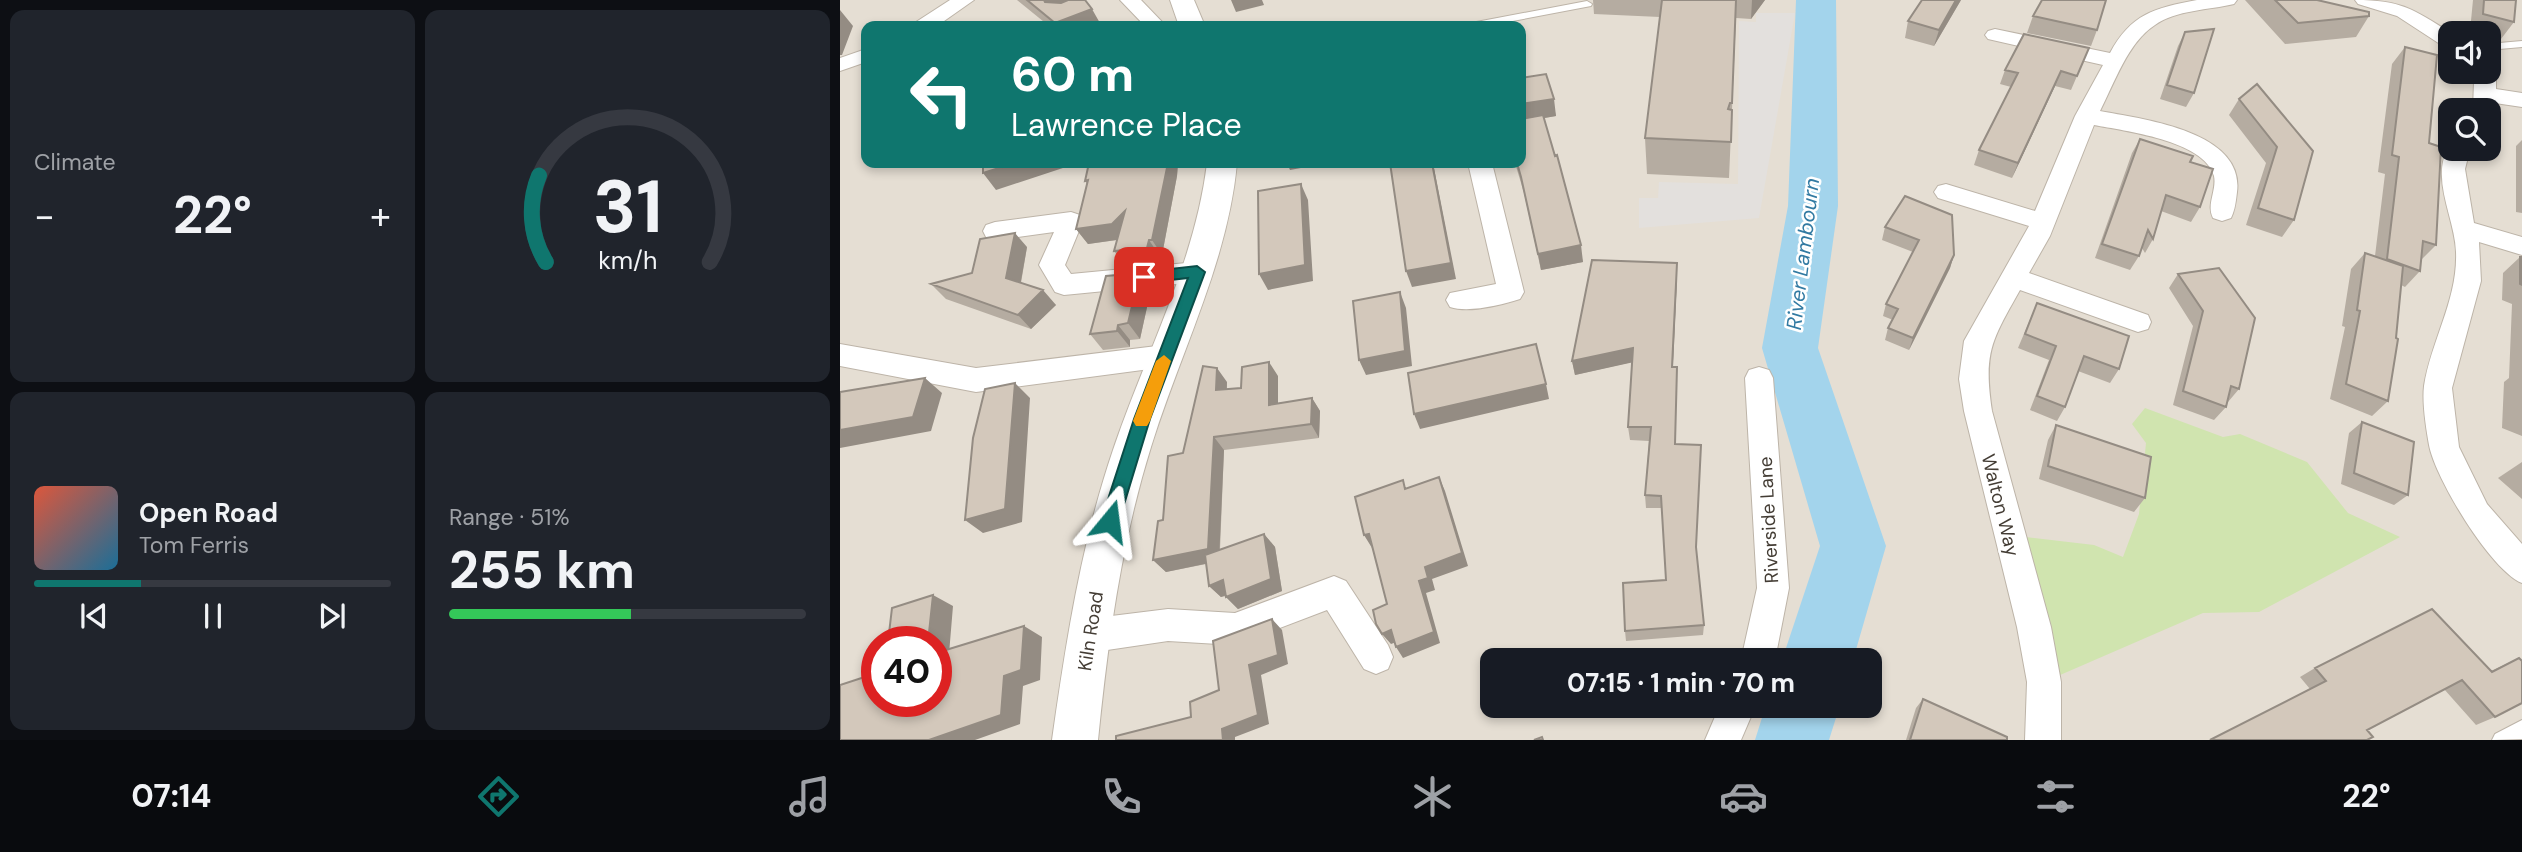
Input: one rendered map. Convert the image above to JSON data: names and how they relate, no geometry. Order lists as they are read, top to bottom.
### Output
{
  "streets": {
    "street": ["Walton Way", "Riverside Lane", "Kiln Road"]
  },
  "water": ["River Lambourn"],
  "page": {
    "tile": [
      "Climate",
      ["Range · 51%", "255 km"]
    ],
    "turn": ["60 m", "Lawrence Place"],
    "heat": ["−", "22°", "+"],
    "song": ["Open Road", "Tom Ferris"],
    "limit": "40",
    "trip": "07:15 · 1 min · 70 m",
    "tabs": ["07:14", "22°"],
    "gauge": ["31", "km/h"]
  }
}
